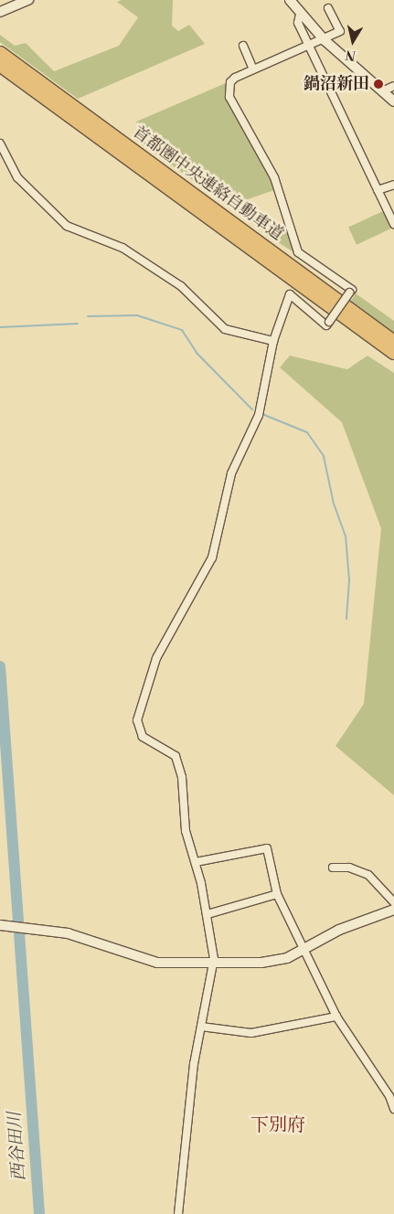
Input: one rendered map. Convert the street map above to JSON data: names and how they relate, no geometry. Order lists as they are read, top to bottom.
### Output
{
  "streets": {
    "highway": ["首都圏中央連絡自動車道"]
  },
  "districts": ["下別府"],
  "water": ["西谷田川"],
  "places": ["鍋沼新田"],
  "north": "bottom"
}
